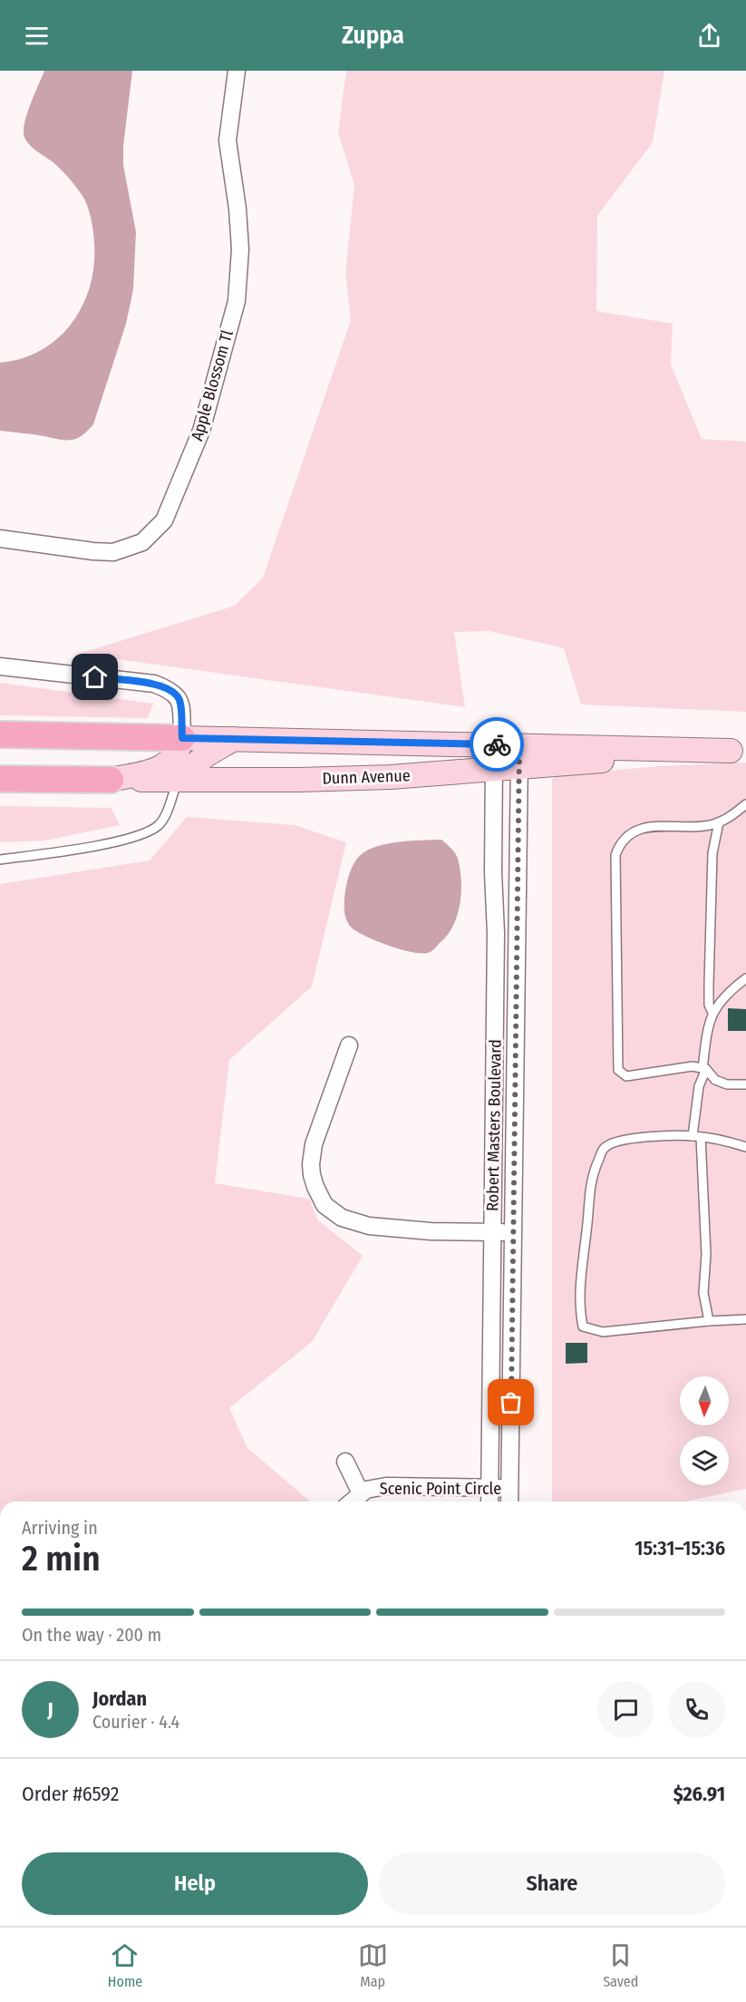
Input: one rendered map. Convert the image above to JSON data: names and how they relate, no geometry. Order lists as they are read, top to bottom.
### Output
{
  "streets": {
    "main road": ["Dunn Avenue"],
    "street": ["Apple Blossom Tl", "Robert Masters Boulevard", "Scenic Point Circle"]
  },
  "crossings": [
    ["Dunn Avenue", "Robert Masters Boulevard"],
    ["Robert Masters Boulevard", "Scenic Point Circle"]
  ],
  "north": "bottom",
  "page": {
    "header": "Zuppa",
    "heading": ["2 min", "Arriving in", "15:31–15:36"],
    "panel": [
      "Jordan",
      "Courier · 4.4",
      "Order #6592",
      "$26.91"
    ],
    "bar": "On the way · 200 m",
    "round": "J",
    "buttons": ["Help", "Share"],
    "tabs": ["Home", "Map", "Saved"]
  }
}
